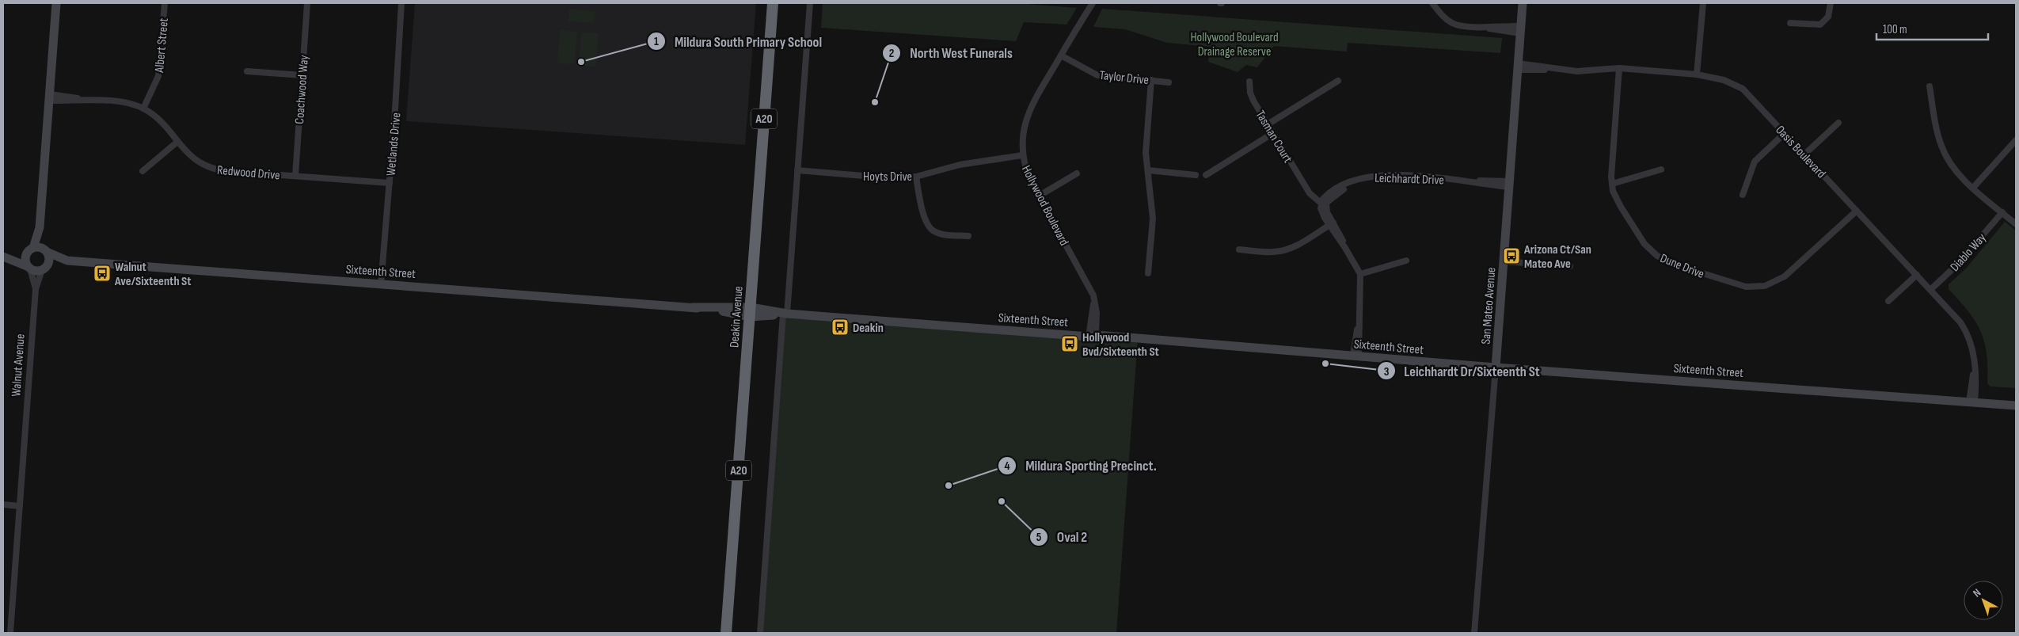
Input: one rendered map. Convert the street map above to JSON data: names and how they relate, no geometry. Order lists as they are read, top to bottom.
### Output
{
  "streets": {
    "highway": ["A20", "Deakin Avenue"],
    "street": [
      "Albert Street",
      "Taylor Drive",
      "Coachwood Way",
      "Tasman Court",
      "Wetlands Drive",
      "Oasis Boulevard",
      "Redwood Drive",
      "Hoyts Drive",
      "Leichhardt Drive",
      "Hollywood Boulevard",
      "Diablo Way",
      "Dune Drive",
      "Sixteenth Street",
      "San Mateo Avenue",
      "Walnut Avenue"
    ]
  },
  "crossings": [
    ["Albert Street", "Redwood Drive"],
    ["Taylor Drive", "Hollywood Boulevard"],
    ["Coachwood Way", "Redwood Drive"],
    ["Tasman Court", "Leichhardt Drive"],
    ["Tasman Court", "Sixteenth Street"],
    ["Wetlands Drive", "Redwood Drive"],
    ["Wetlands Drive", "Sixteenth Street"],
    ["Oasis Boulevard", "Diablo Way"],
    ["Oasis Boulevard", "Dune Drive"],
    ["Oasis Boulevard", "Sixteenth Street"],
    ["Oasis Boulevard", "San Mateo Avenue"],
    ["Hoyts Drive", "Hollywood Boulevard"],
    ["Leichhardt Drive", "San Mateo Avenue"],
    ["Hollywood Boulevard", "Sixteenth Street"],
    ["Sixteenth Street", "San Mateo Avenue"],
    ["Sixteenth Street", "Deakin Avenue"],
    ["Sixteenth Street", "Walnut Avenue"]
  ],
  "parks": ["Hollywood Boulevard Drainage Reserve"],
  "places": {
    "other": [
      "Mildura South Primary School",
      "North West Funerals",
      "Leichhardt Dr/Sixteenth St",
      "Mildura Sporting Precinct.",
      "Oval 2"
    ],
    "bus stop": [
      "Arizona Ct/San Mateo Ave",
      "Walnut Ave/Sixteenth St",
      "Deakin",
      "Hollywood Bvd/Sixteenth St"
    ]
  },
  "scale_bar": "100 m",
  "north": "top left"
}
